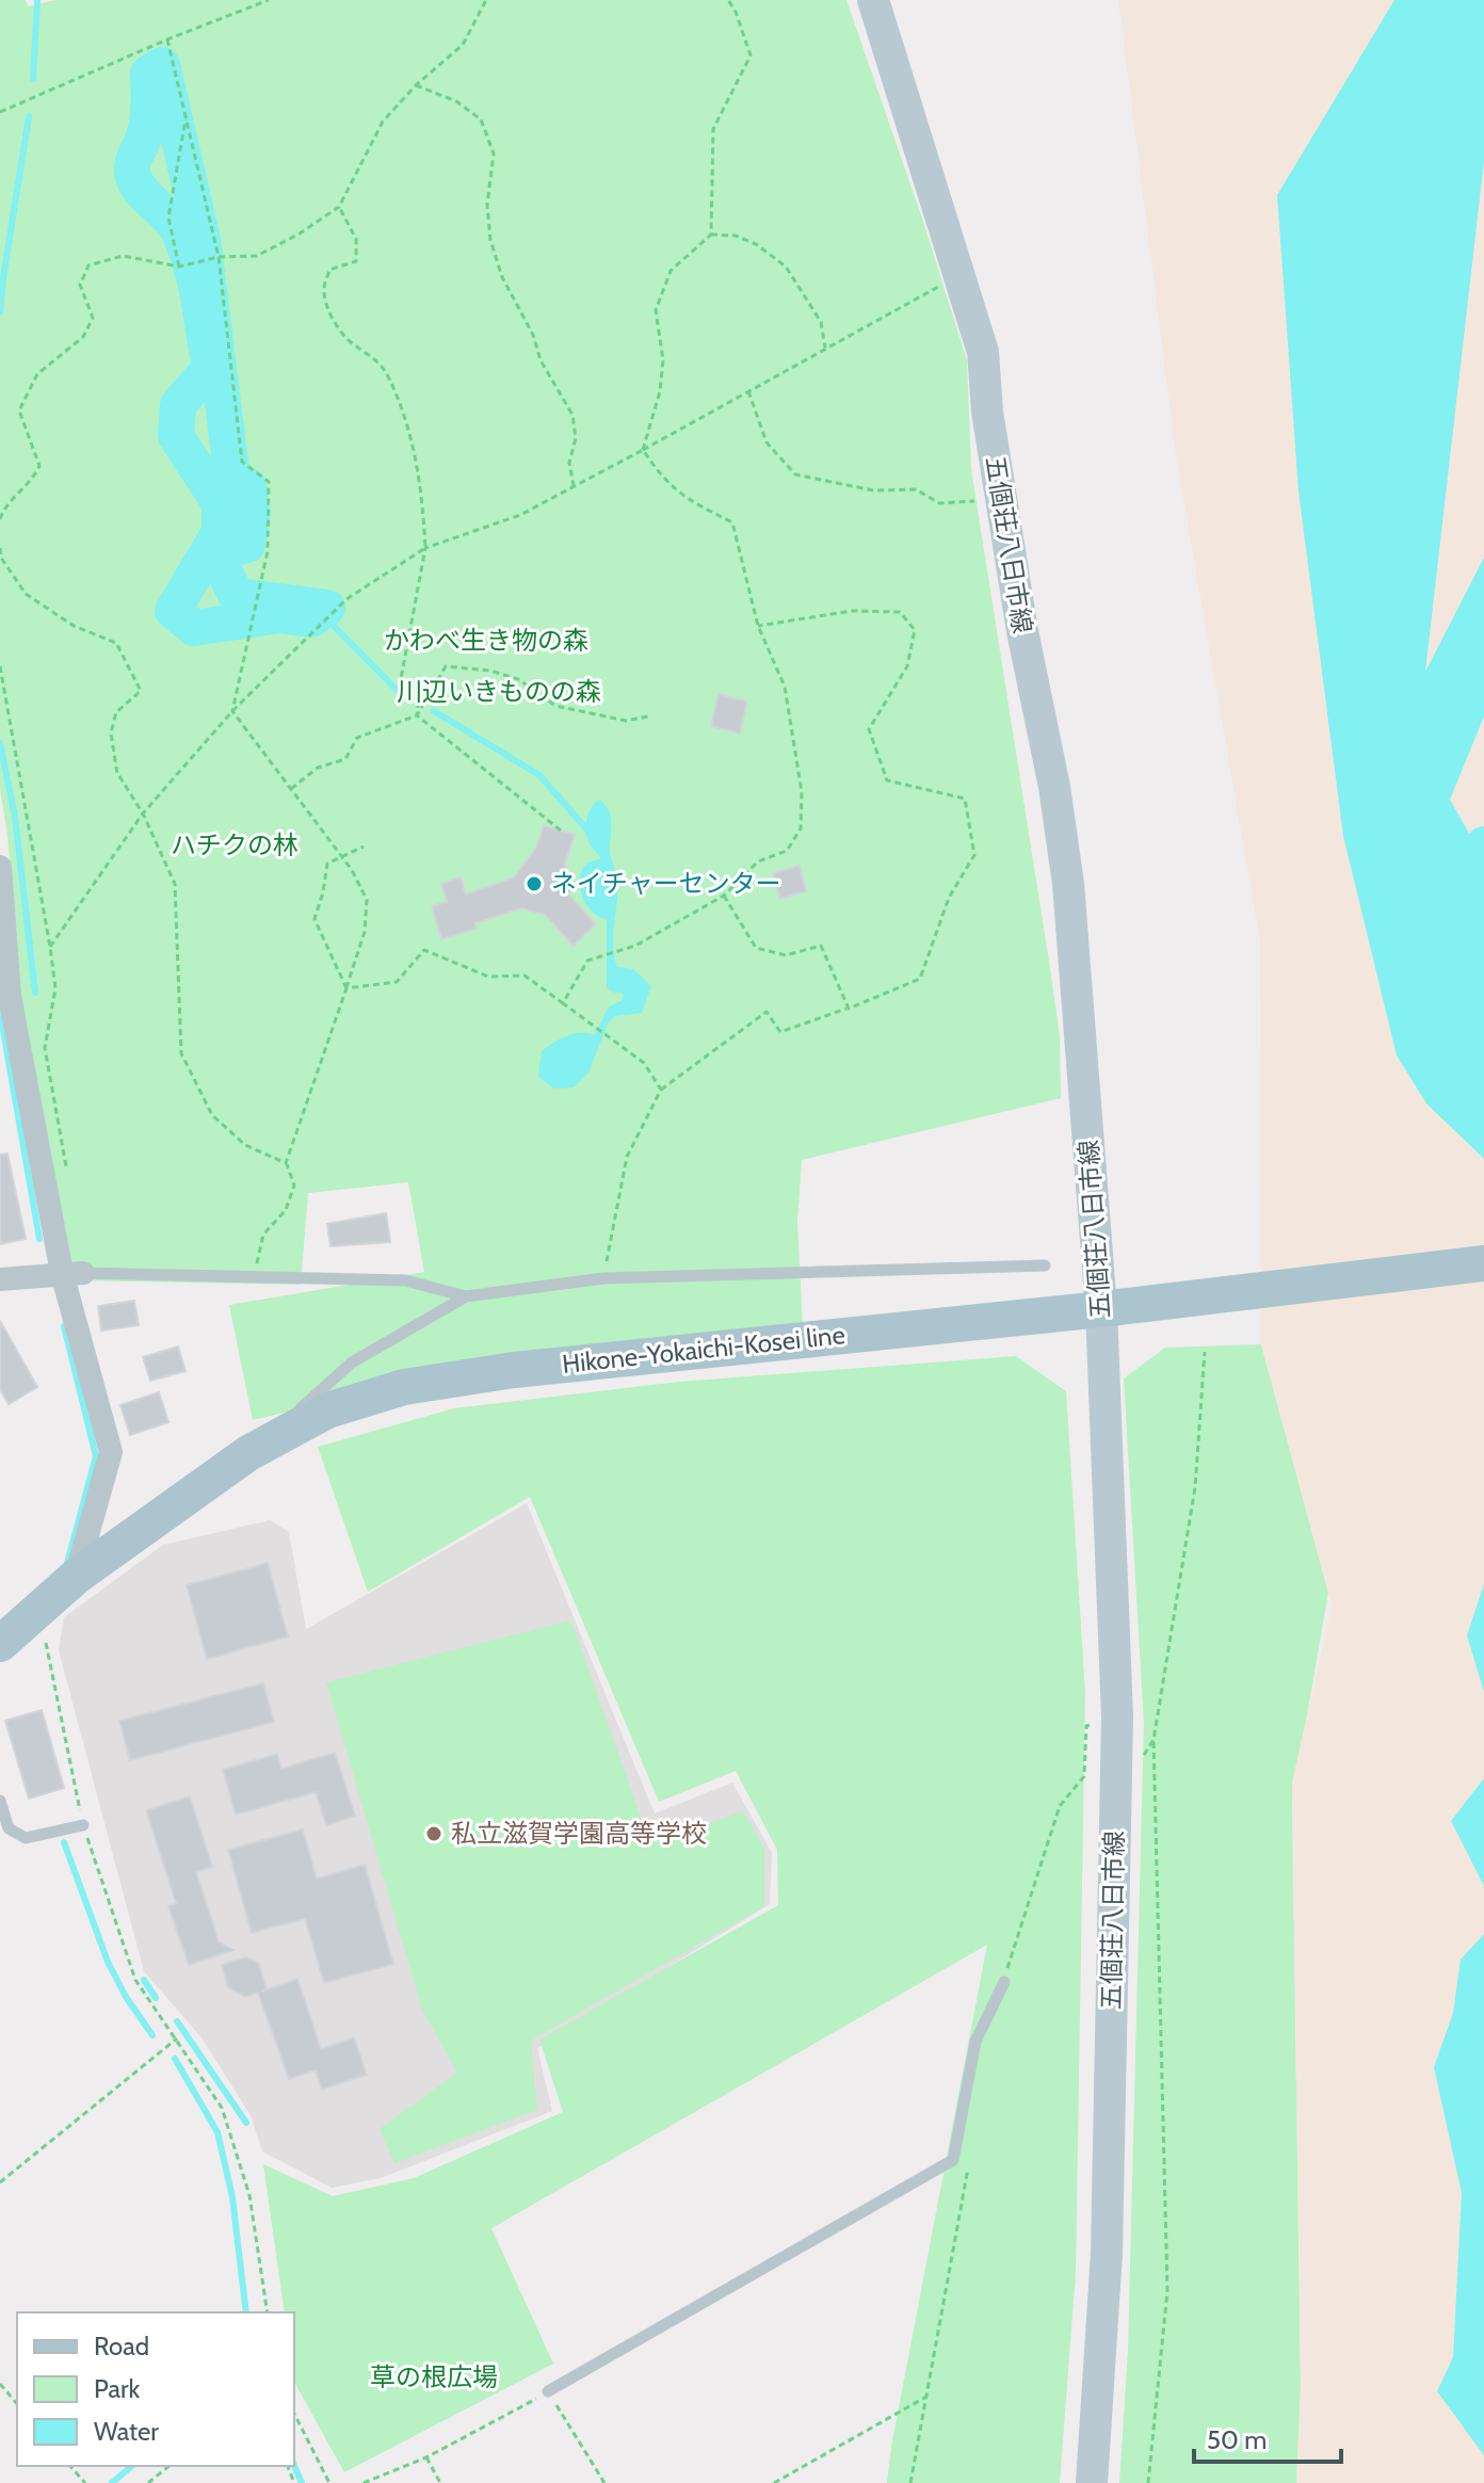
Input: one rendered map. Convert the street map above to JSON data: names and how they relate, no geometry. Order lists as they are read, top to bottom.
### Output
{
  "streets": {
    "main road": ["五個荘八日市線", "Hikone-Yokaichi-Kosei line"]
  },
  "crossings": [
    ["五個荘八日市線", "Hikone-Yokaichi-Kosei line"]
  ],
  "parks": [
    "かわべ生き物の森",
    "川辺いきものの森",
    "ハチクの林",
    "草の根広場"
  ],
  "places": ["ネイチャーセンター", "私立滋賀学園高等学校"],
  "legend": ["Road", "Park", "Water"],
  "scale_bar": "50 m"
}
